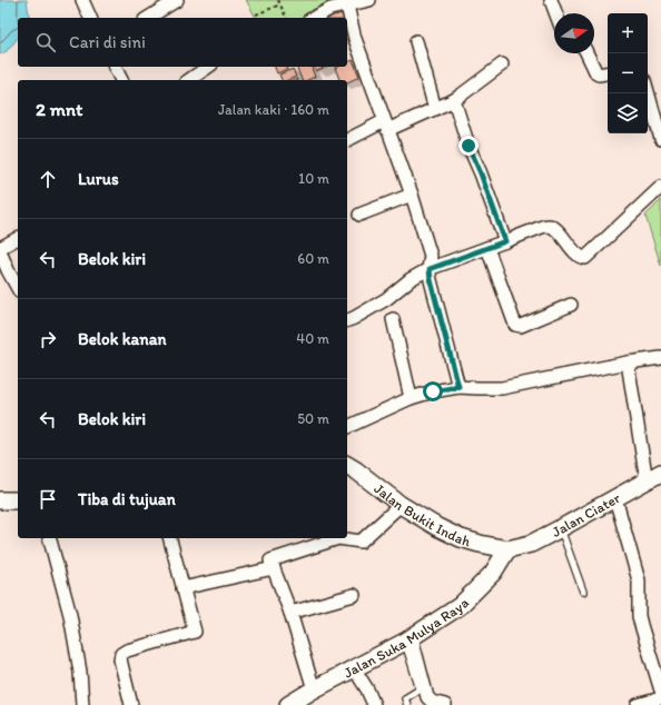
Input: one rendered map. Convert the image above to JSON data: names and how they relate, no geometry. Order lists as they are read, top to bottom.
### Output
{
  "streets": {
    "main road": ["Jalan Bukit Indah", "Jalan Ciater", "Jalan Suka Mulya Raya"]
  },
  "crossings": [
    ["Jalan Bukit Indah", "Jalan Ciater"],
    ["Jalan Bukit Indah", "Jalan Suka Mulya Raya"],
    ["Jalan Ciater", "Jalan Suka Mulya Raya"]
  ],
  "north": "right",
  "page": {
    "map_buttons": ["+", "−"],
    "search": "Cari di sini",
    "heading": ["2 mnt", "Jalan kaki · 160 m"],
    "list": [
      ["Lurus", "10 m"],
      ["Belok kiri", "60 m"],
      ["Belok kanan", "40 m"],
      ["Belok kiri", "50 m"],
      "Tiba di tujuan"
    ]
  }
}
